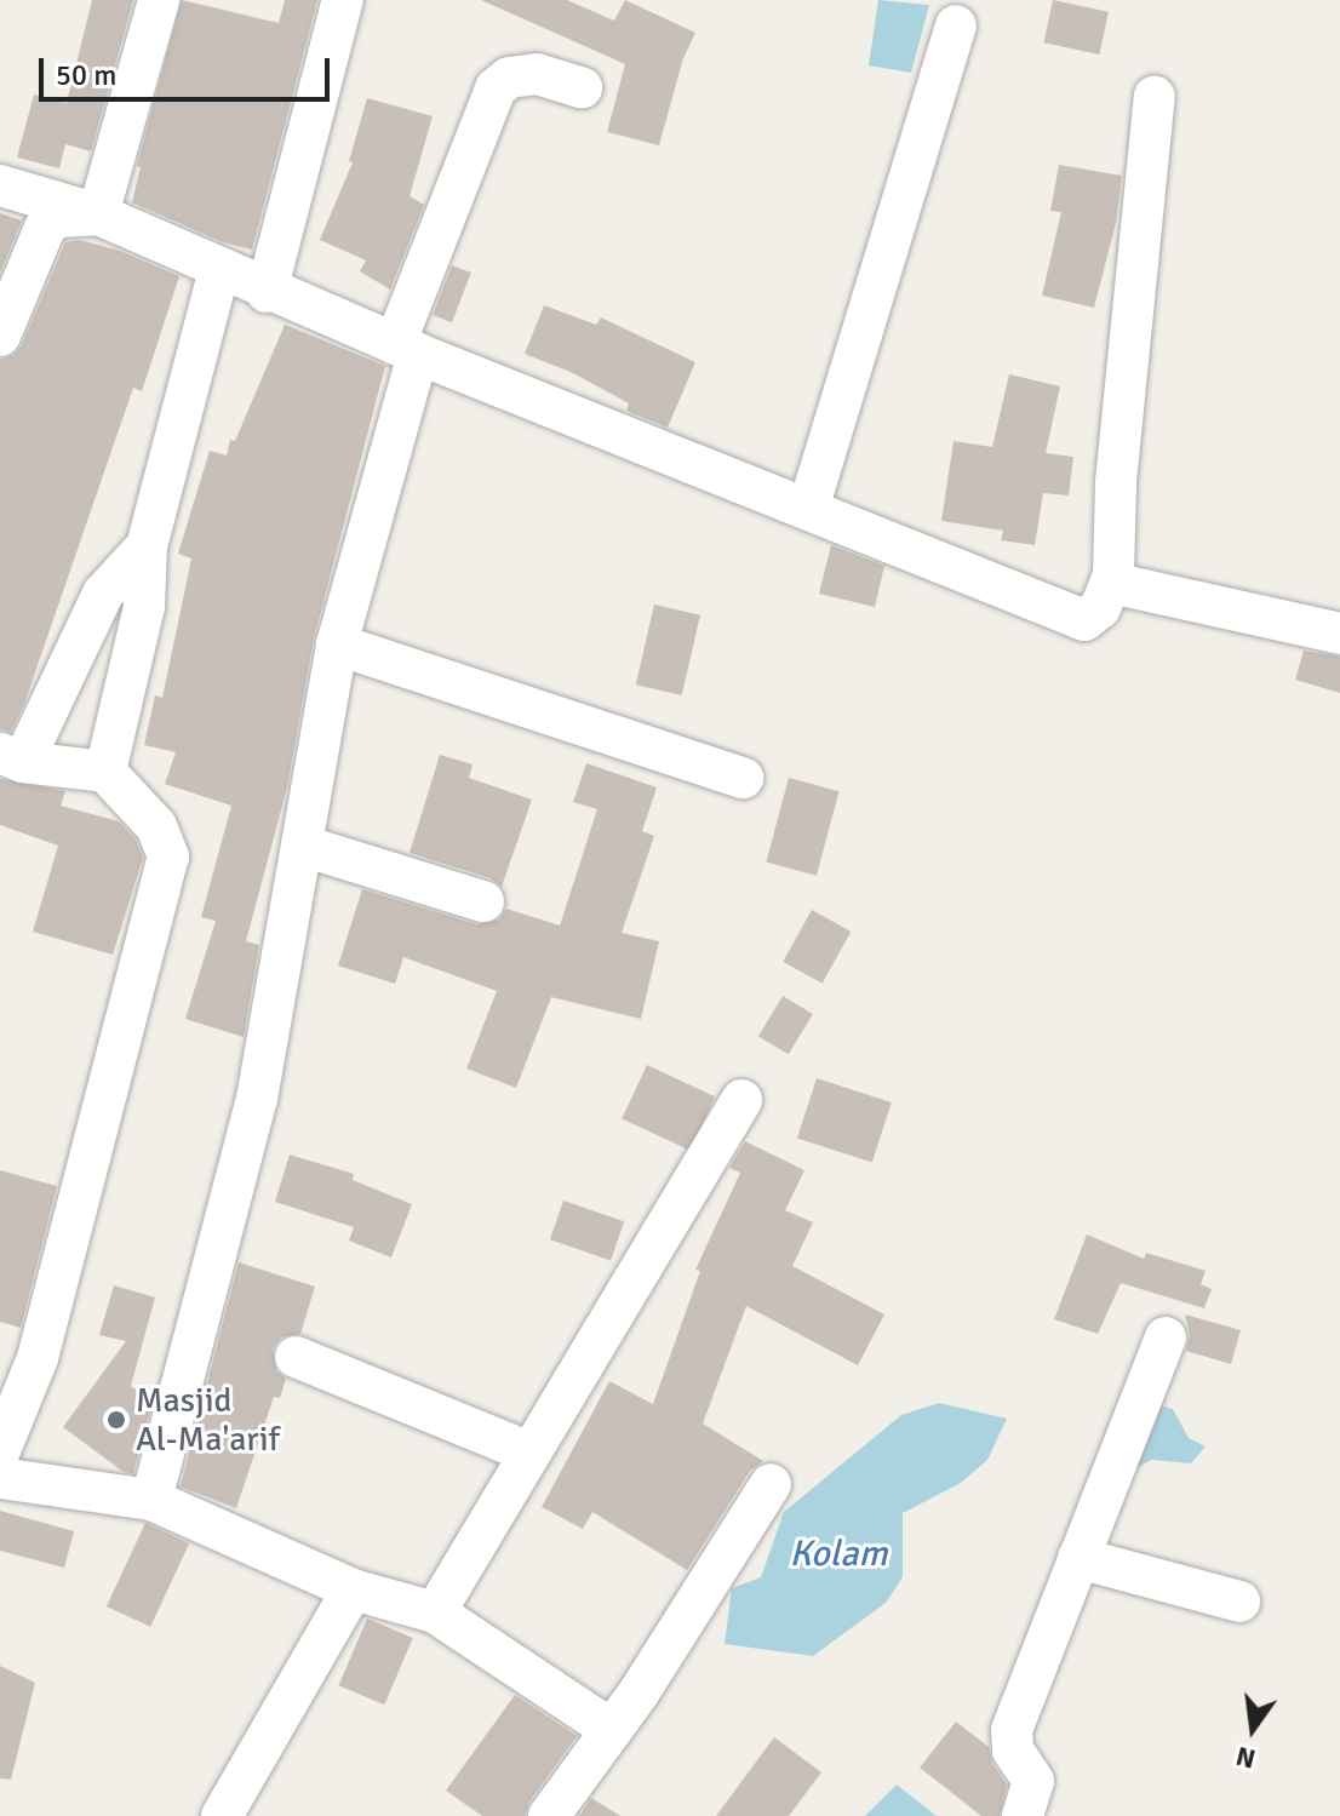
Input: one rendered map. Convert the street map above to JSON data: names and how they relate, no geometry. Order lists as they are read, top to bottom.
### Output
{
  "water": ["Kolam"],
  "places": ["Masjid Al-Ma'arif"],
  "scale_bar": "50 m",
  "north": "bottom"
}
